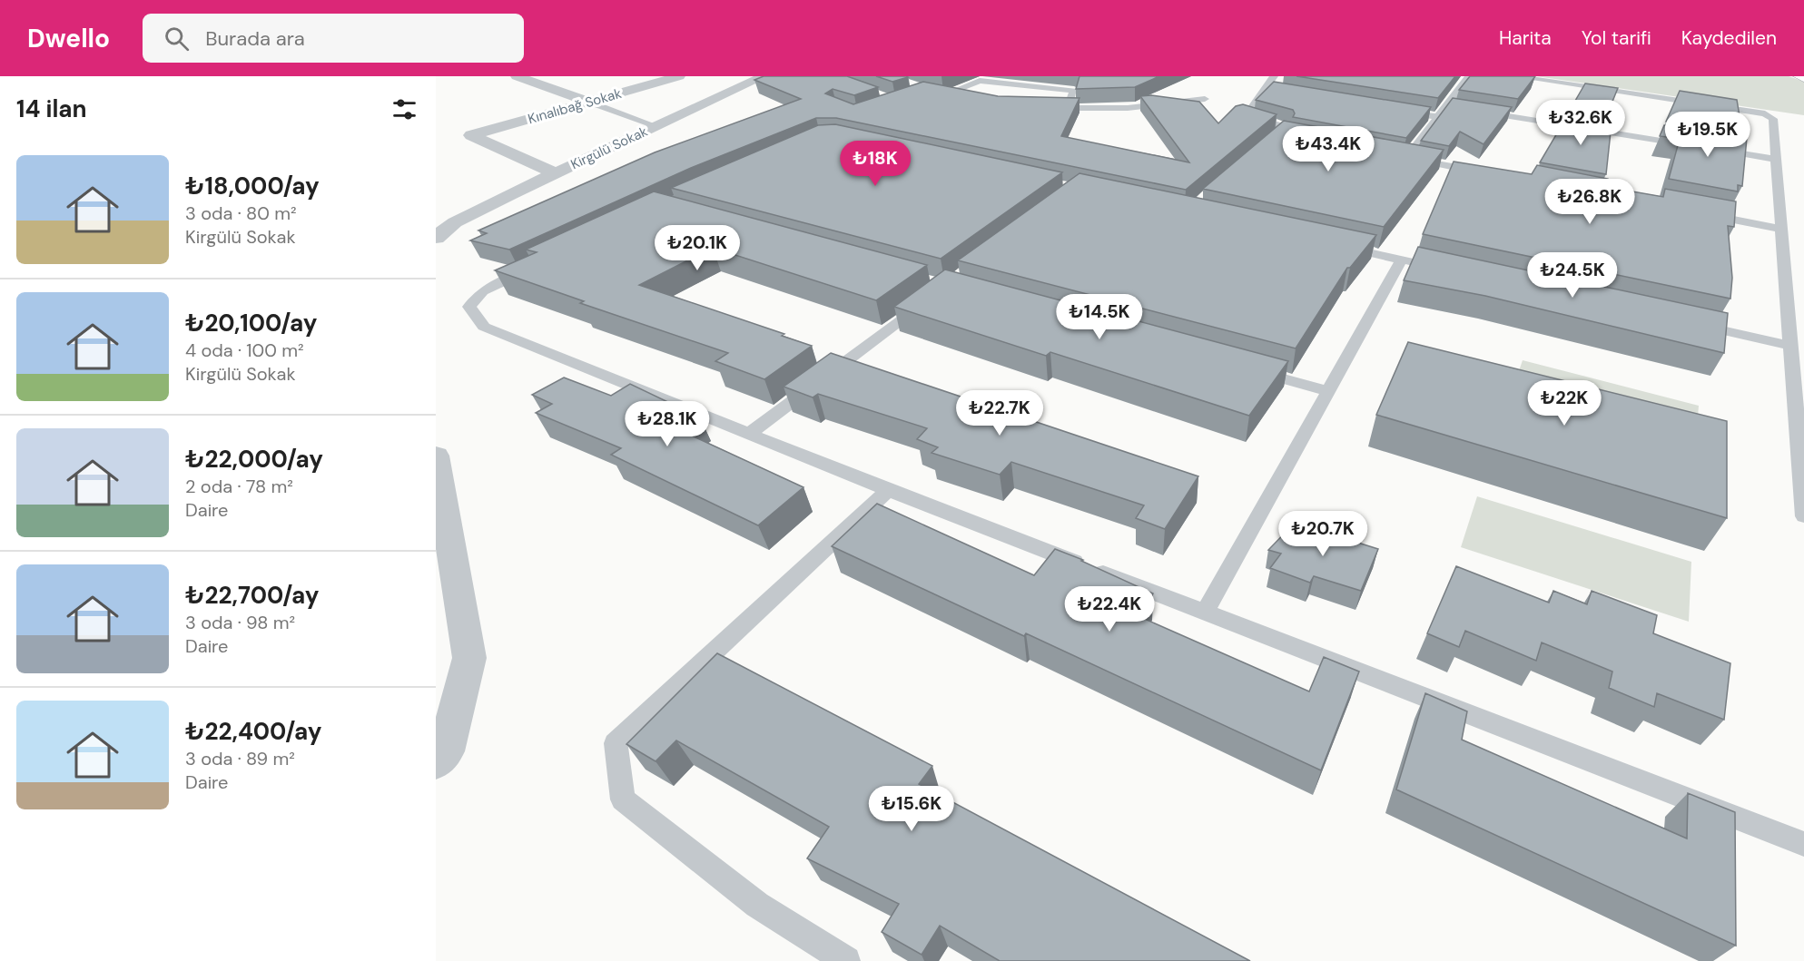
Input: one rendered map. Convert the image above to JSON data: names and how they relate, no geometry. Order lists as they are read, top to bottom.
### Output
{
  "streets": {
    "street": ["Kınalıbağ Sokak", "Kirgülü Sokak"]
  },
  "crossings": [
    ["Kınalıbağ Sokak", "Kirgülü Sokak"]
  ],
  "page": {
    "header": "Dwello",
    "search": "Burada ara",
    "nav": ["Harita", "Yol tarifi", "Kaydedilen"],
    "heading": "14 ilan",
    "price": [
      "₺32.6K",
      "₺19.5K",
      "₺43.4K",
      "₺18K",
      "₺26.8K",
      "₺20.1K",
      "₺24.5K",
      "₺14.5K",
      "₺22K",
      "₺22.7K",
      "₺28.1K",
      "₺20.7K",
      "₺22.4K",
      "₺15.6K"
    ],
    "list": [
      {
        "name": "₺18,000/ay",
        "note": "3 oda · 80 m² · Kirgülü Sokak"
      },
      {
        "name": "₺20,100/ay",
        "note": "4 oda · 100 m² · Kirgülü Sokak"
      },
      {
        "name": "₺22,000/ay",
        "note": "2 oda · 78 m² · Daire"
      },
      {
        "name": "₺22,700/ay",
        "note": "3 oda · 98 m² · Daire"
      },
      {
        "name": "₺22,400/ay",
        "note": "3 oda · 89 m² · Daire"
      }
    ]
  }
}
